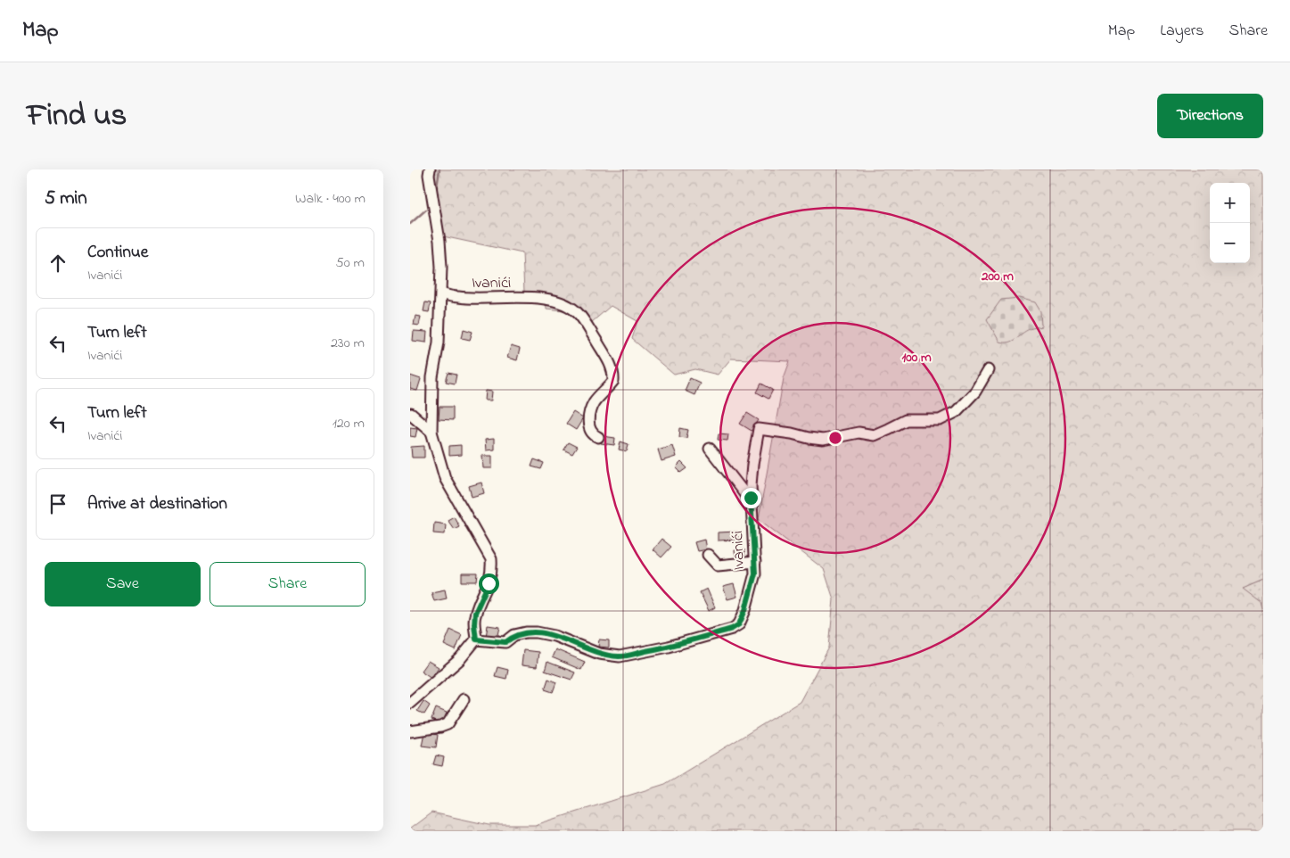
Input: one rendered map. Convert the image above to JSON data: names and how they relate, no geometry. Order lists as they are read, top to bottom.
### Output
{
  "streets": {
    "street": ["Ivanići"]
  },
  "page": {
    "header": "Map",
    "nav": ["Map", "Layers", "Share"],
    "title": "Find us",
    "buttons": [
      "Directions",
      ["Save", "Share"]
    ],
    "heading": ["5 min", "Walk · 400 m"],
    "map_buttons": ["+", "−"],
    "list": [
      ["Continue", "Ivanići", "50 m"],
      ["Turn left", "Ivanići", "230 m"],
      ["Turn left", "Ivanići", "120 m"],
      "Arrive at destination"
    ]
  },
  "rings": ["200 m", "100 m"]
}
